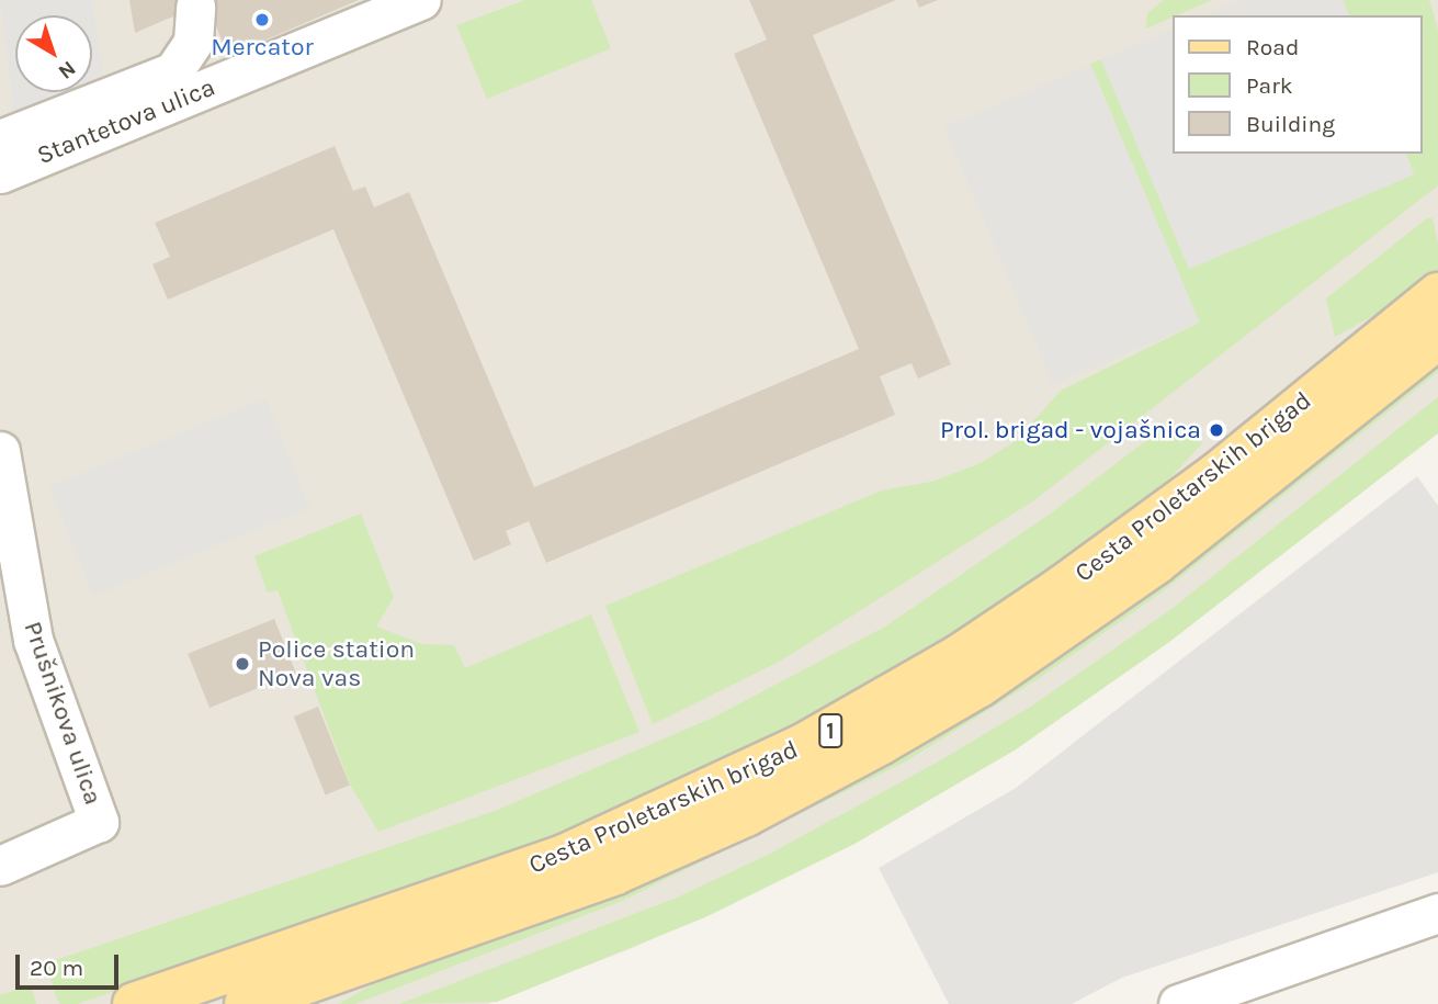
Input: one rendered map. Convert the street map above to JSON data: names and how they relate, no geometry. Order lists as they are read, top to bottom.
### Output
{
  "streets": {
    "main road": ["Cesta Proletarskih brigad", "1"],
    "street": ["Stantetova ulica", "Prušnikova ulica"]
  },
  "places": ["Mercator", "Prol. brigad - vojašnica", "Police station Nova vas"],
  "legend": ["Road", "Park", "Building"],
  "scale_bar": "20 m",
  "north": "bottom right"
}
